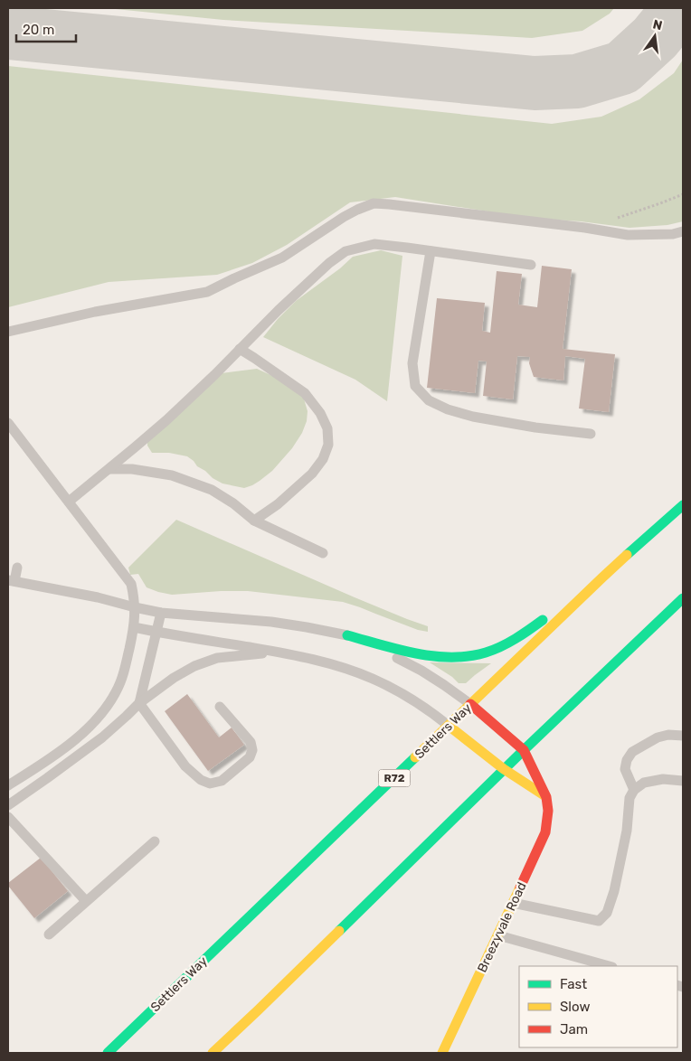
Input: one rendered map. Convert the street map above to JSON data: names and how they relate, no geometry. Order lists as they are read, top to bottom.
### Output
{
  "streets": {
    "main road": ["Settlers Way", "R72", "Breezyvale Road"]
  },
  "crossings": [
    ["Settlers Way", "Breezyvale Road"]
  ],
  "legend": ["Fast", "Slow", "Jam"],
  "scale_bar": "20 m",
  "north": "top"
}
